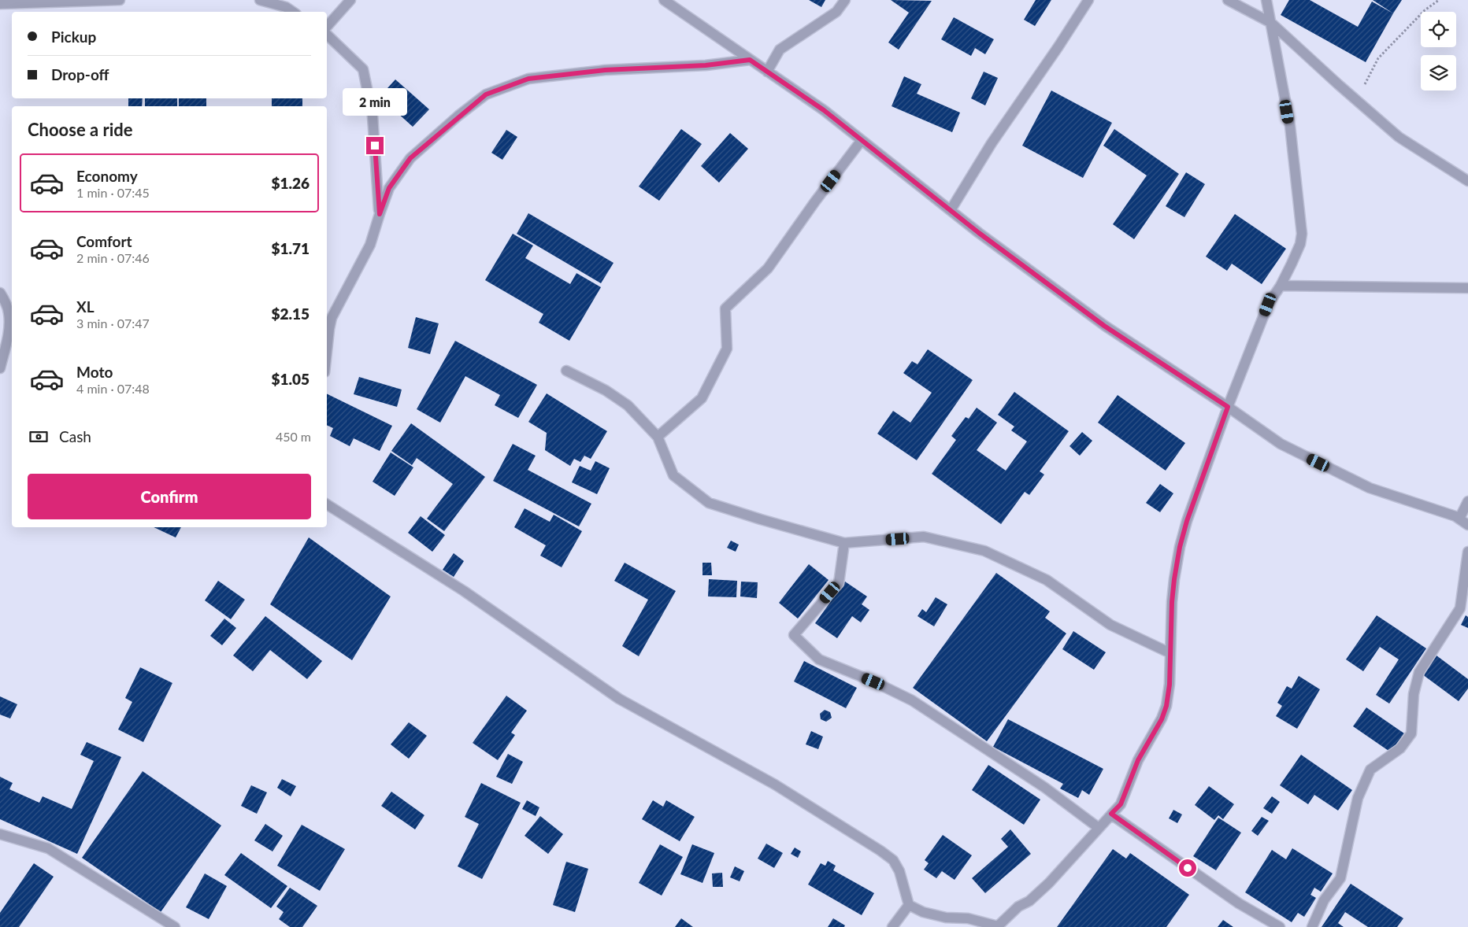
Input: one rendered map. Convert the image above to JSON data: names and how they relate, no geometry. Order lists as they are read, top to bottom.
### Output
{
  "page": {
    "banner": ["Pickup", "Drop-off"],
    "bubble": "2 min",
    "heading": "Choose a ride",
    "list": [
      {
        "name": "Economy",
        "note": "1 min · 07:45",
        "value": "$1.26"
      },
      {
        "name": "Comfort",
        "note": "2 min · 07:46",
        "value": "$1.71"
      },
      {
        "name": "XL",
        "note": "3 min · 07:47",
        "value": "$2.15"
      },
      {
        "name": "Moto",
        "note": "4 min · 07:48",
        "value": "$1.05"
      }
    ],
    "pay": ["Cash", "450 m"],
    "buttons": "Confirm"
  }
}
